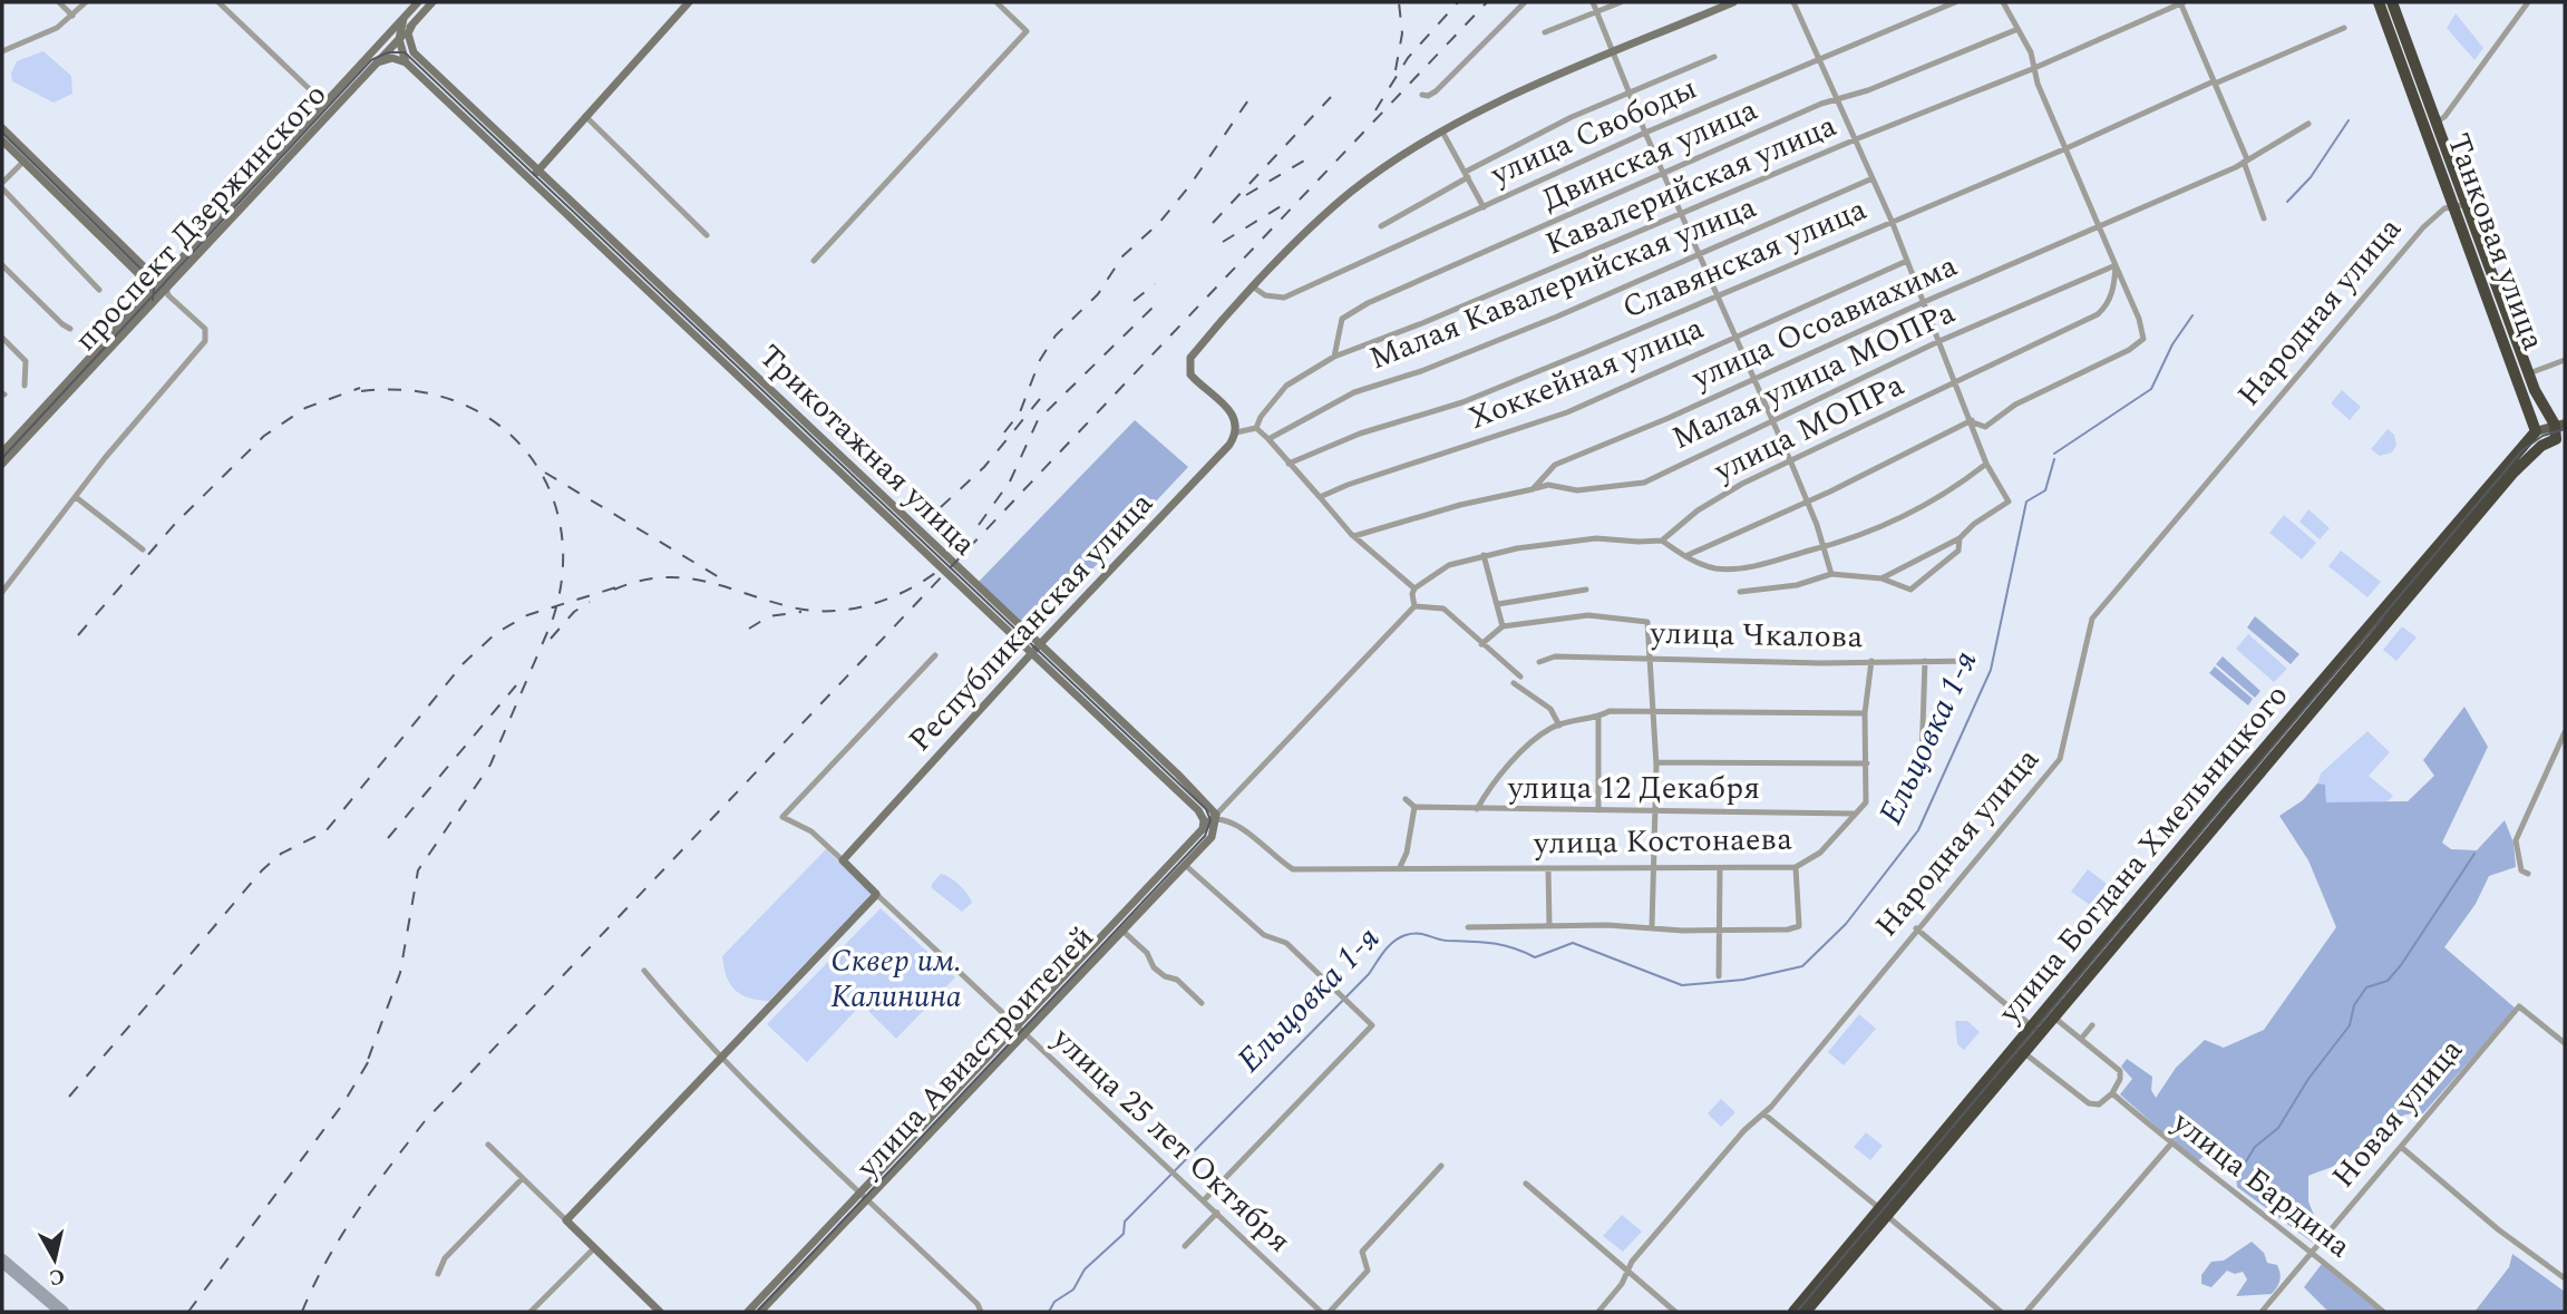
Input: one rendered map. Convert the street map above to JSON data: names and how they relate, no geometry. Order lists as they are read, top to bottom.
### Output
{
  "streets": {
    "highway": ["Танковая улица", "улица Богдана Хмельницкого"],
    "main road": [
      "проспект Дзержинского",
      "Трикотажная улица",
      "Республиканская улица",
      "улица Авиастроителей",
      "улица 25 лет Октября"
    ],
    "street": [
      "улица Свободы",
      "Двинская улица",
      "Кавалерийская улица",
      "Славянская улица",
      "Малая Кавалерийская улица",
      "Народная улица",
      "улица Осоавиахима",
      "Хоккейная улица",
      "Малая улица МОПРа",
      "улица МОПРа",
      "улица Чкалова",
      "улица 12 Декабря",
      "улица Костонаева",
      "Новая улица",
      "улица Бардина"
    ]
  },
  "crossings": [
    ["Двинская улица", "Кавалерийская улица"],
    ["Танковая улица", "Народная улица"],
    ["Танковая улица", "улица Богдана Хмельницкого"],
    ["улица Осоавиахима", "Малая улица МОПРа"],
    ["Малая улица МОПРа", "улица МОПРа"],
    ["Трикотажная улица", "Республиканская улица"],
    ["Трикотажная улица", "улица Костонаева"],
    ["Трикотажная улица", "улица Авиастроителей"],
    ["Республиканская улица", "улица 25 лет Октября"],
    ["улица Чкалова", "улица Костонаева"],
    ["улица 12 Декабря", "улица Костонаева"],
    ["улица Авиастроителей", "улица 25 лет Октября"],
    ["Новая улица", "улица Бардина"]
  ],
  "water": ["Ельцовка 1-я"],
  "parks": ["Сквер им. Калинина"],
  "north": "bottom"
}
